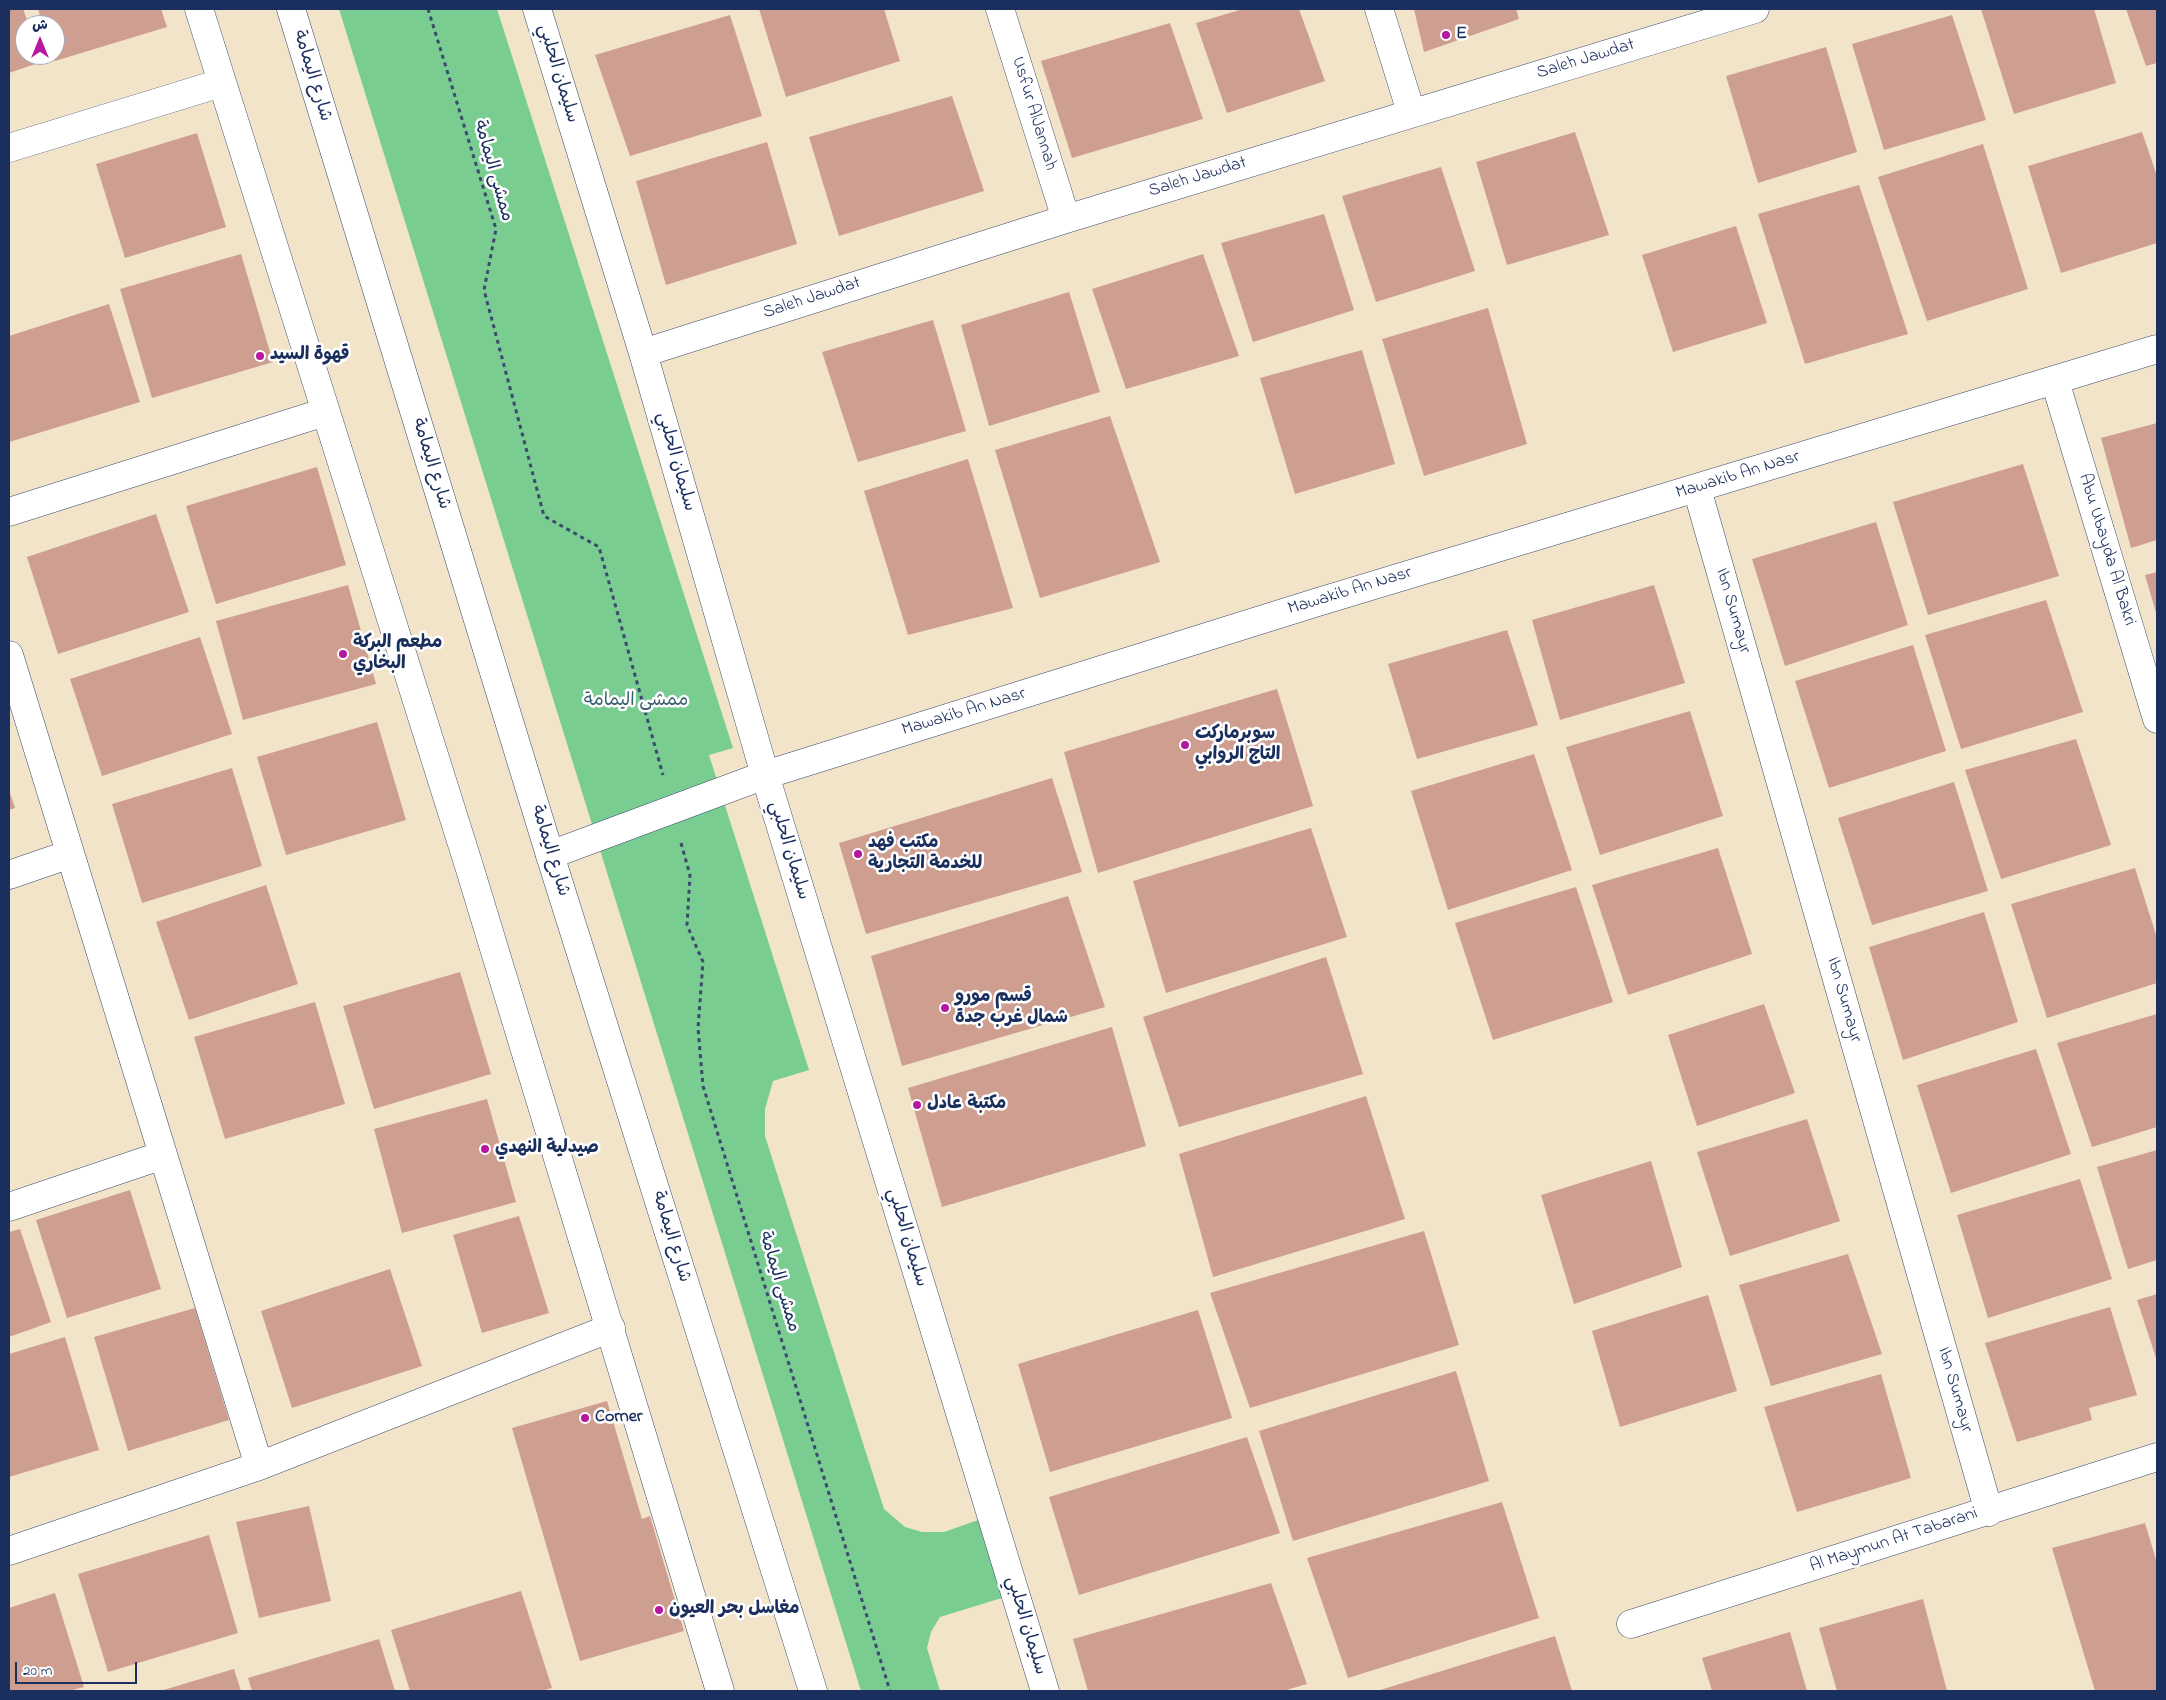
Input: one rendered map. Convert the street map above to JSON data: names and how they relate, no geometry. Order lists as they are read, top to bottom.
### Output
{
  "streets": {
    "street": [
      "Saleh Jawdat",
      "سليمان الحلبي",
      "شارع اليمامة",
      "Usfur AlJannah",
      "Mawakib An Nasr",
      "Abu Ubayda Al Bakri",
      "Ibn Sumayr",
      "Al Maymun At Tabarani"
    ],
    "path": ["ممشى اليمامة"]
  },
  "crossings": [
    ["Saleh Jawdat", "سليمان الحلبي"],
    ["Saleh Jawdat", "Usfur AlJannah"],
    ["سليمان الحلبي", "Mawakib An Nasr"],
    ["شارع اليمامة", "Mawakib An Nasr"],
    ["Mawakib An Nasr", "Abu Ubayda Al Bakri"],
    ["Mawakib An Nasr", "Ibn Sumayr"],
    ["Ibn Sumayr", "Al Maymun At Tabarani"]
  ],
  "parks": ["ممشى اليمامة"],
  "places": [
    "E",
    "قهوة السيد",
    "مطعم البركة البخاري",
    "سوبرماركت التاج الروابي",
    "مكتب فهد للخدمة التجارية",
    "قسم مورو شمال غرب جدة",
    "مكتبة عادل",
    "صيدلية النهدي",
    "Corner",
    "مغاسل بحر العيون"
  ],
  "scale_bar": "20 m",
  "north": "top"
}
